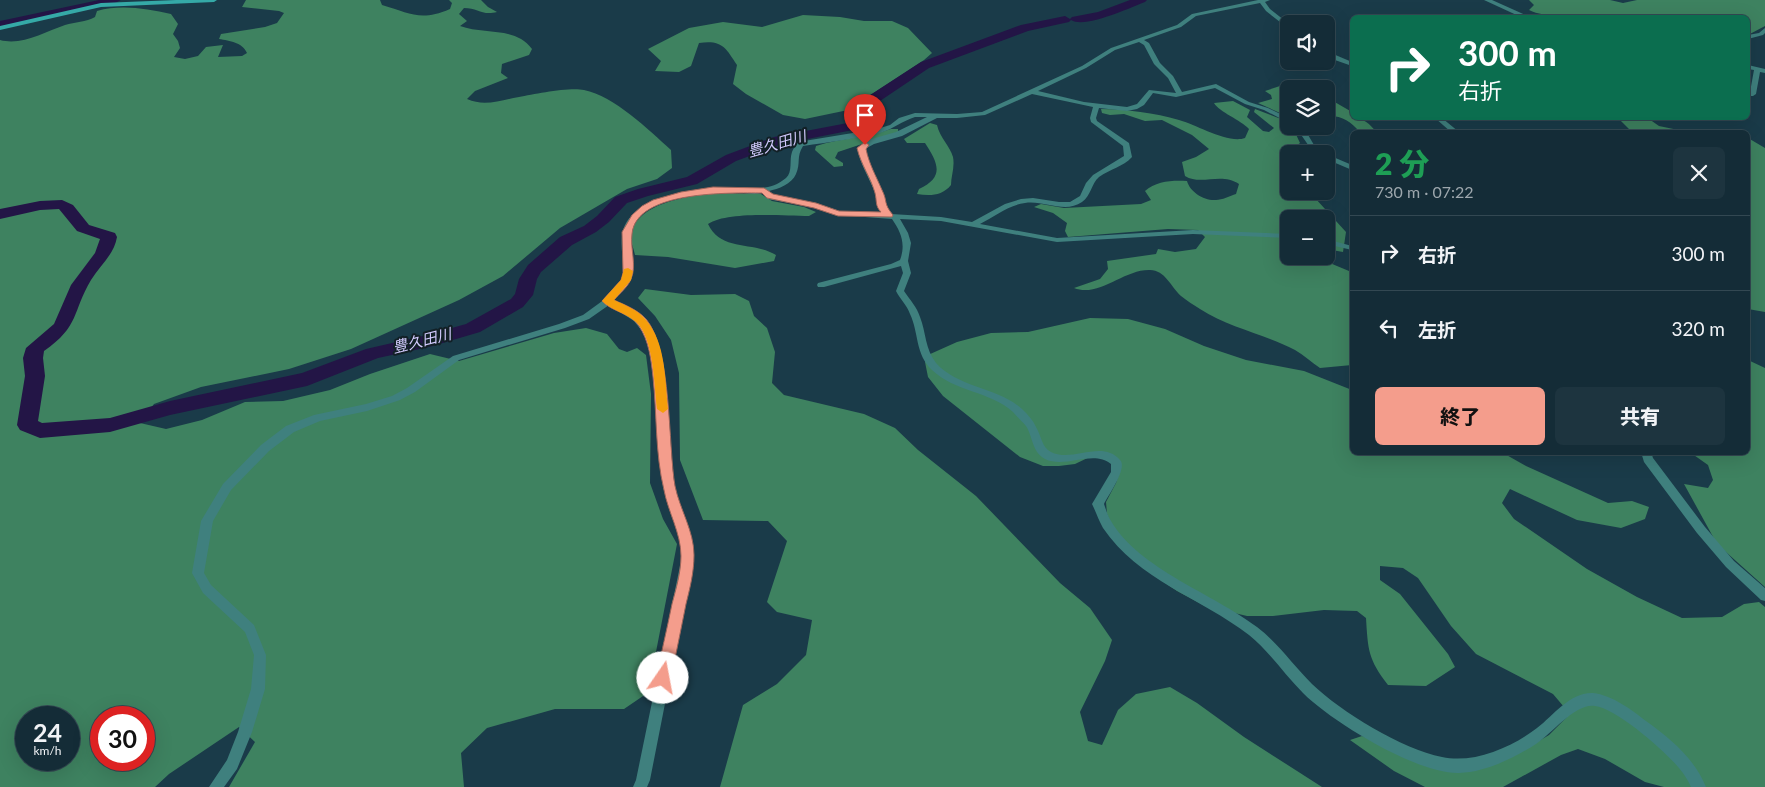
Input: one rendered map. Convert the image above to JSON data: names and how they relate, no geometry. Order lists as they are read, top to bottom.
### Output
{
  "water": ["豊久田川"],
  "page": {
    "map_buttons": ["+", "−"],
    "turn": ["300 m", "右折"],
    "heading": ["2 分", "730 m · 07:22"],
    "list": [
      {
        "name": "右折",
        "value": "300 m"
      },
      {
        "name": "左折",
        "value": "320 m"
      }
    ],
    "buttons": ["終了", "共有"],
    "speed": "24 km/h",
    "limit": "30"
  }
}
